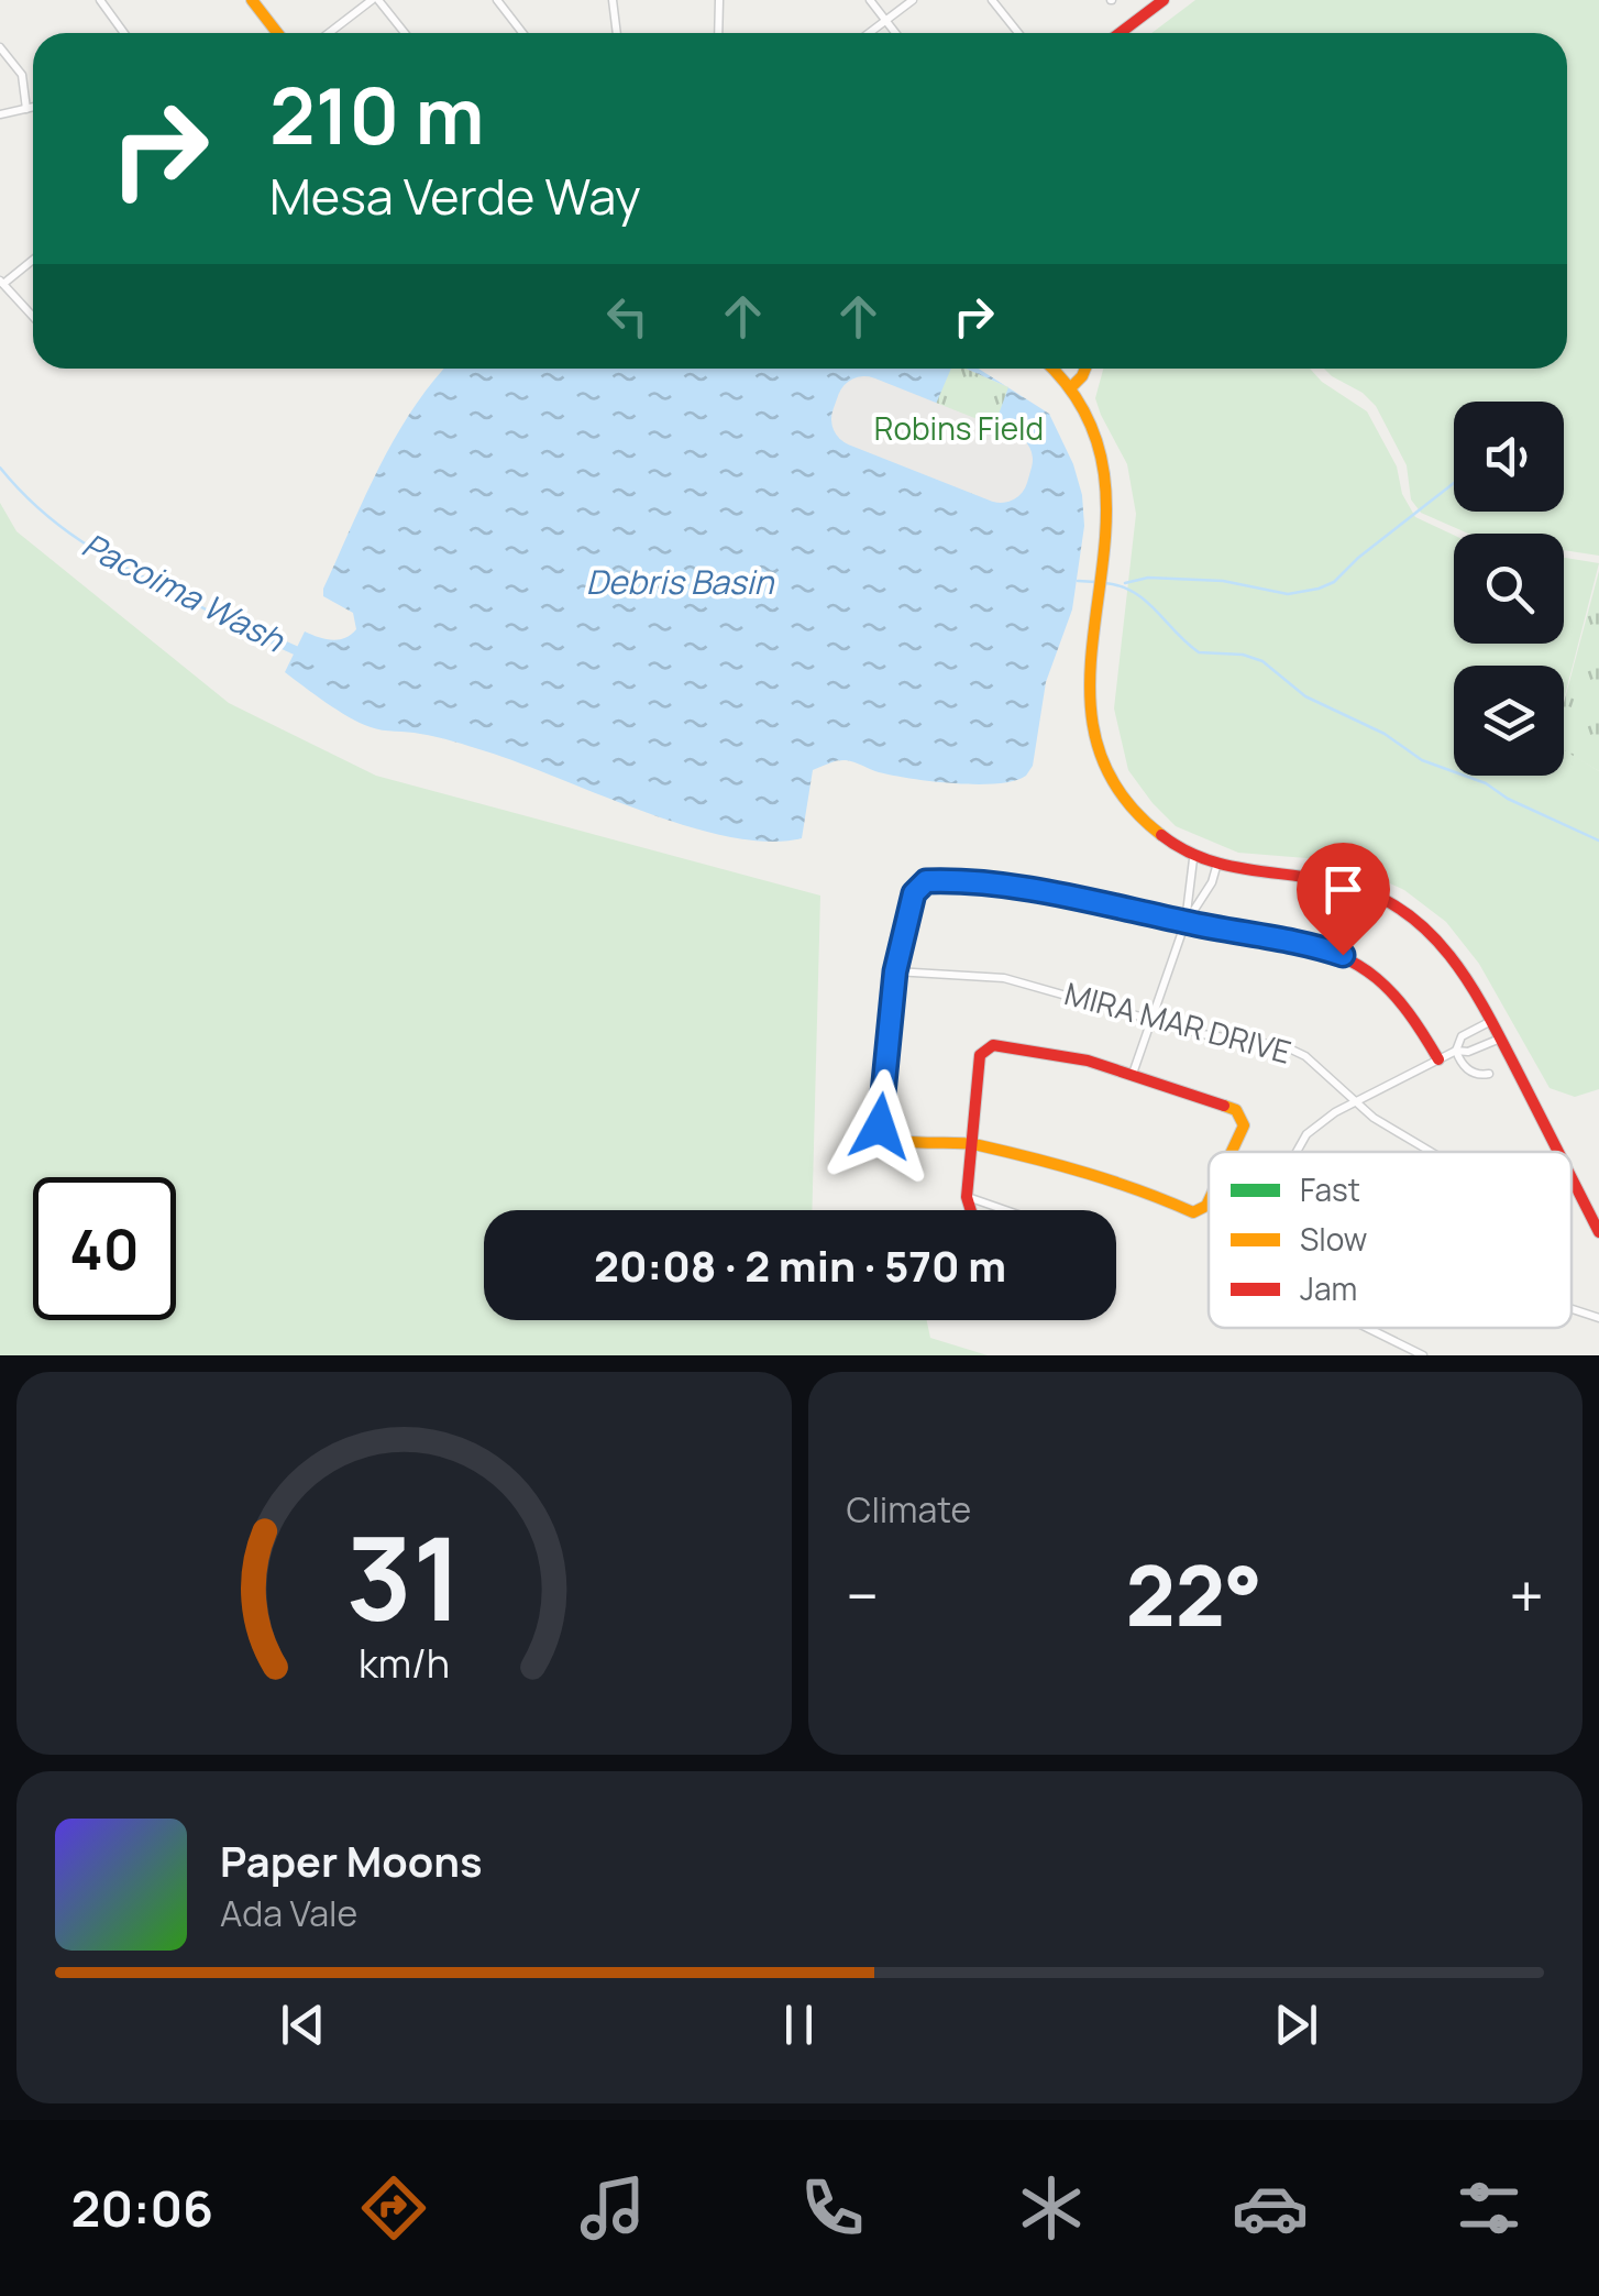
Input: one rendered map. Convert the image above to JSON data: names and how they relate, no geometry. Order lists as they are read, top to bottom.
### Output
{
  "streets": {
    "street": ["MIRA MAR DRIVE"]
  },
  "water": ["Debris Basin", "Pacoima Wash"],
  "parks": ["Robins Field"],
  "legend": ["Fast", "Slow", "Jam"],
  "page": {
    "turn": ["210 m", "Mesa Verde Way"],
    "limit": "40",
    "trip": "20:08 · 2 min · 570 m",
    "tile": "Climate",
    "heat": ["−", "22°", "+"],
    "song": ["Paper Moons", "Ada Vale"],
    "tabs": "20:06",
    "gauge": ["31", "km/h"]
  }
}
